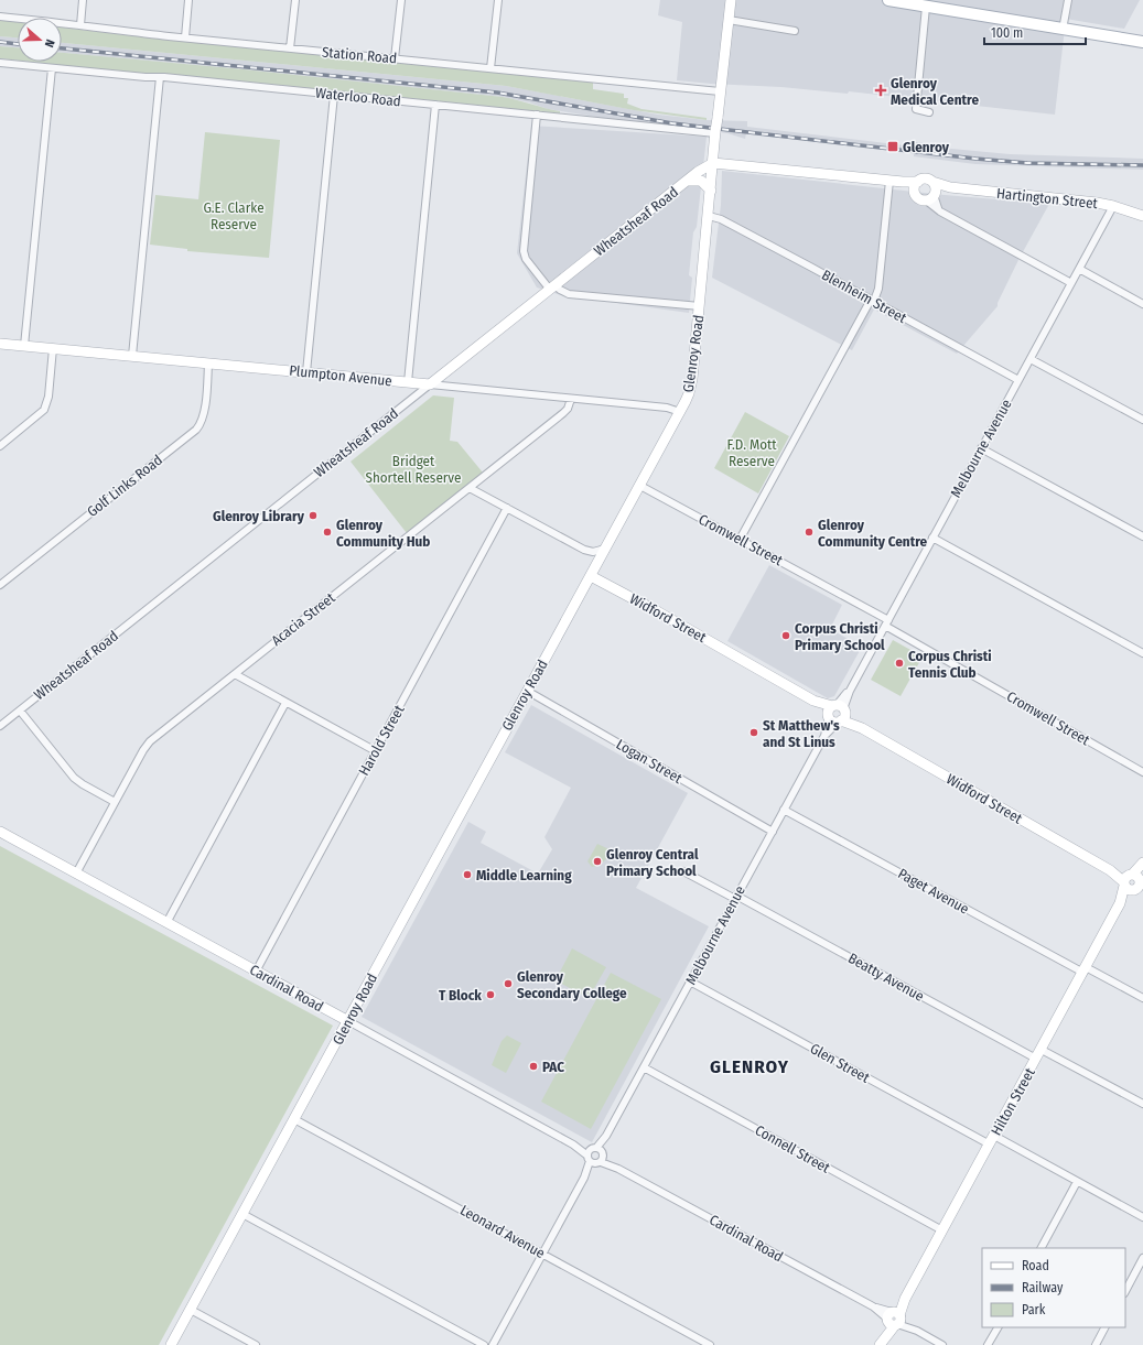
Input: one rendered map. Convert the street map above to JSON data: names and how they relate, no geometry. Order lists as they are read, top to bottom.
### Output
{
  "streets": {
    "street": [
      "Station Road",
      "Waterloo Road",
      "Hartington Street",
      "Wheatsheaf Road",
      "Blenheim Street",
      "Glenroy Road",
      "Plumpton Avenue",
      "Melbourne Avenue",
      "Golf Links Road",
      "Cromwell Street",
      "Widford Street",
      "Acacia Street",
      "Harold Street",
      "Logan Street",
      "Paget Avenue",
      "Beatty Avenue",
      "Cardinal Road",
      "Glen Street",
      "Hilton Street",
      "Connell Street",
      "Leonard Avenue"
    ]
  },
  "crossings": [
    ["Station Road", "Glenroy Road"],
    ["Waterloo Road", "Glenroy Road"],
    ["Hartington Street", "Melbourne Avenue"],
    ["Wheatsheaf Road", "Glenroy Road"],
    ["Wheatsheaf Road", "Plumpton Avenue"],
    ["Blenheim Street", "Glenroy Road"],
    ["Blenheim Street", "Melbourne Avenue"],
    ["Glenroy Road", "Plumpton Avenue"],
    ["Glenroy Road", "Cromwell Street"],
    ["Glenroy Road", "Widford Street"],
    ["Glenroy Road", "Logan Street"],
    ["Glenroy Road", "Cardinal Road"],
    ["Glenroy Road", "Leonard Avenue"],
    ["Plumpton Avenue", "Golf Links Road"],
    ["Plumpton Avenue", "Acacia Street"],
    ["Melbourne Avenue", "Cromwell Street"],
    ["Melbourne Avenue", "Widford Street"],
    ["Melbourne Avenue", "Logan Street"],
    ["Melbourne Avenue", "Paget Avenue"],
    ["Melbourne Avenue", "Beatty Avenue"],
    ["Melbourne Avenue", "Cardinal Road"],
    ["Melbourne Avenue", "Glen Street"],
    ["Melbourne Avenue", "Connell Street"],
    ["Melbourne Avenue", "Leonard Avenue"],
    ["Widford Street", "Hilton Street"],
    ["Acacia Street", "Cardinal Road"],
    ["Harold Street", "Cardinal Road"],
    ["Paget Avenue", "Hilton Street"],
    ["Beatty Avenue", "Hilton Street"],
    ["Cardinal Road", "Hilton Street"],
    ["Glen Street", "Hilton Street"],
    ["Hilton Street", "Connell Street"]
  ],
  "districts": ["GLENROY"],
  "parks": ["G.E. Clarke Reserve", "F.D. Mott Reserve", "Bridget Shortell Reserve"],
  "places": {
    "health": ["Glenroy Medical Centre"],
    "transit": ["Glenroy"],
    "other": [
      "Glenroy Library",
      "Glenroy Community Hub",
      "Glenroy Community Centre",
      "Corpus Christi Primary School",
      "Corpus Christi Tennis Club",
      "St Matthew's and St Linus",
      "Glenroy Central Primary School",
      "Middle Learning",
      "Glenroy Secondary College",
      "T Block",
      "PAC"
    ]
  },
  "legend": ["Road", "Railway", "Park"],
  "scale_bar": "100 m",
  "north": "right"
}
